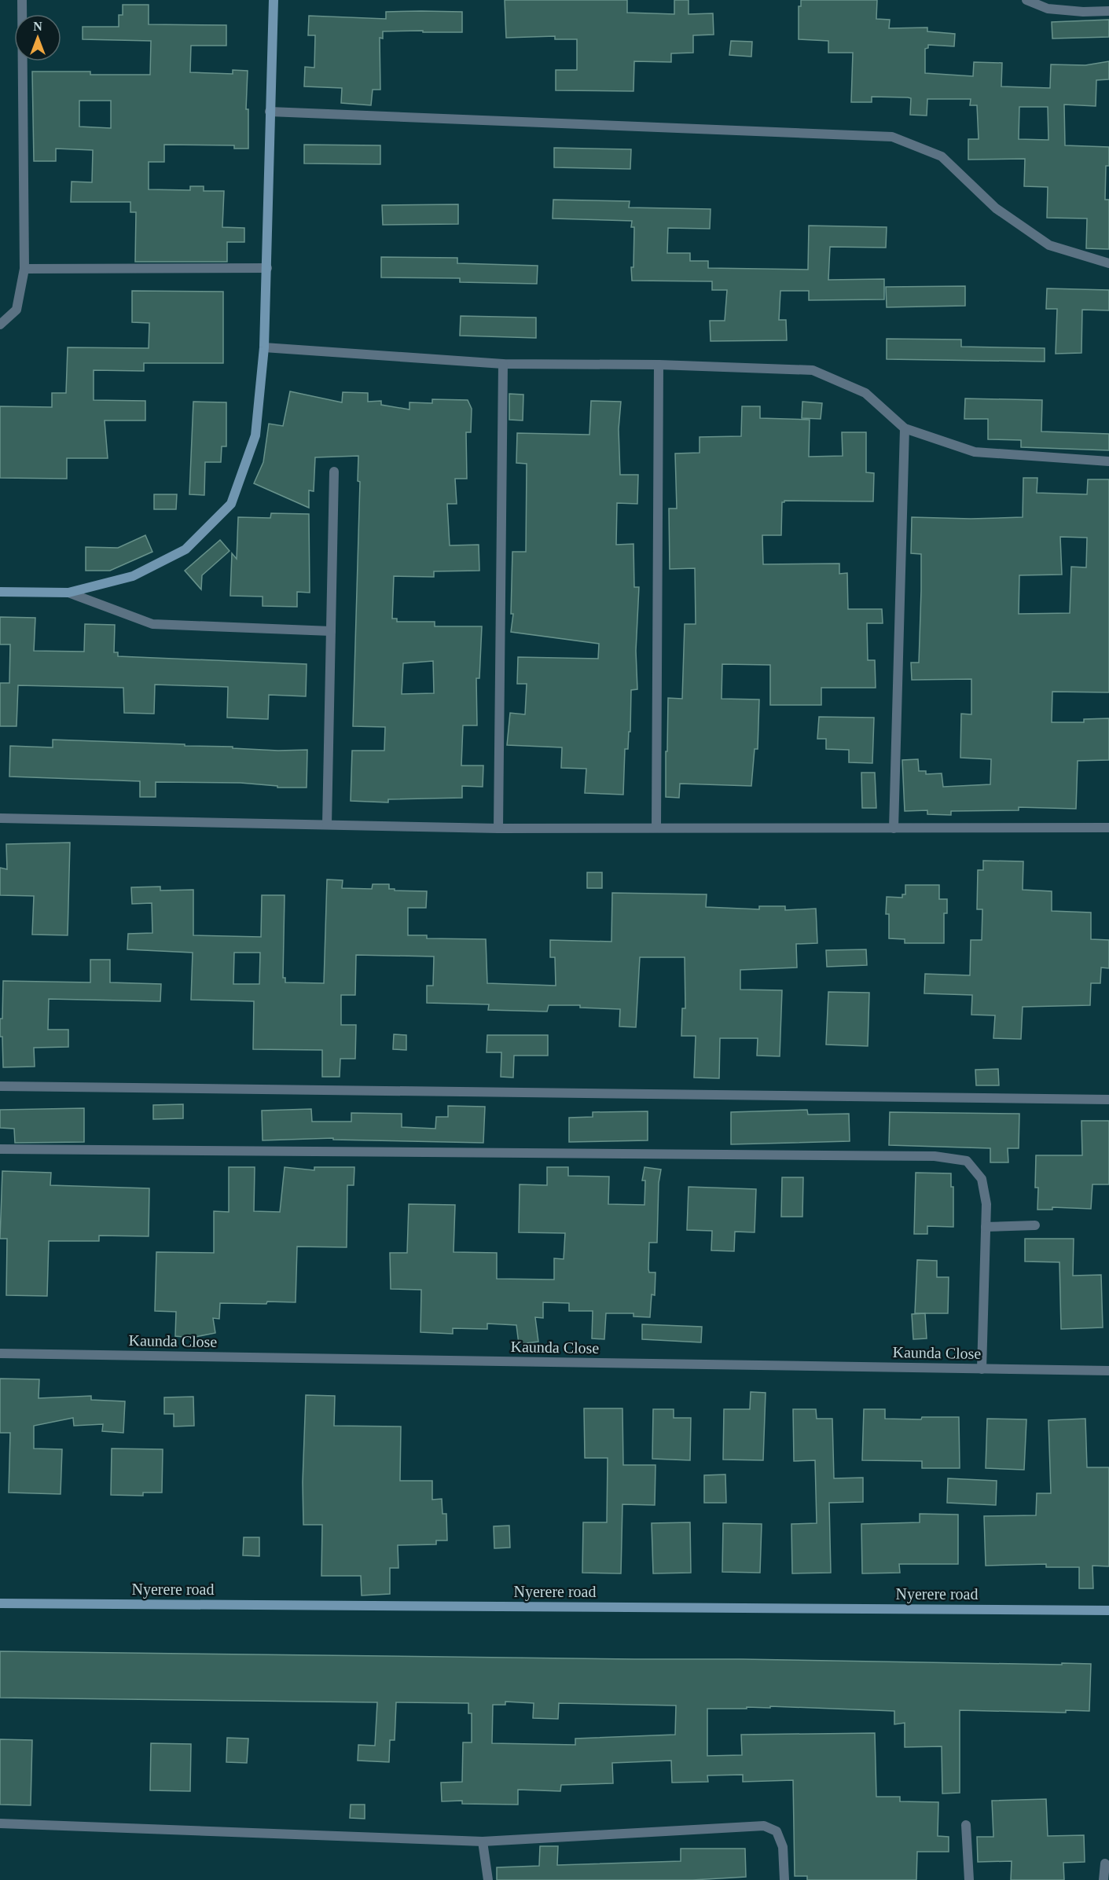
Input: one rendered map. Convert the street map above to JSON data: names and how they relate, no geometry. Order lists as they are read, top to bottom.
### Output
{
  "streets": {
    "street": ["Kaunda Close", "Nyerere road"]
  },
  "north": "top"
}
